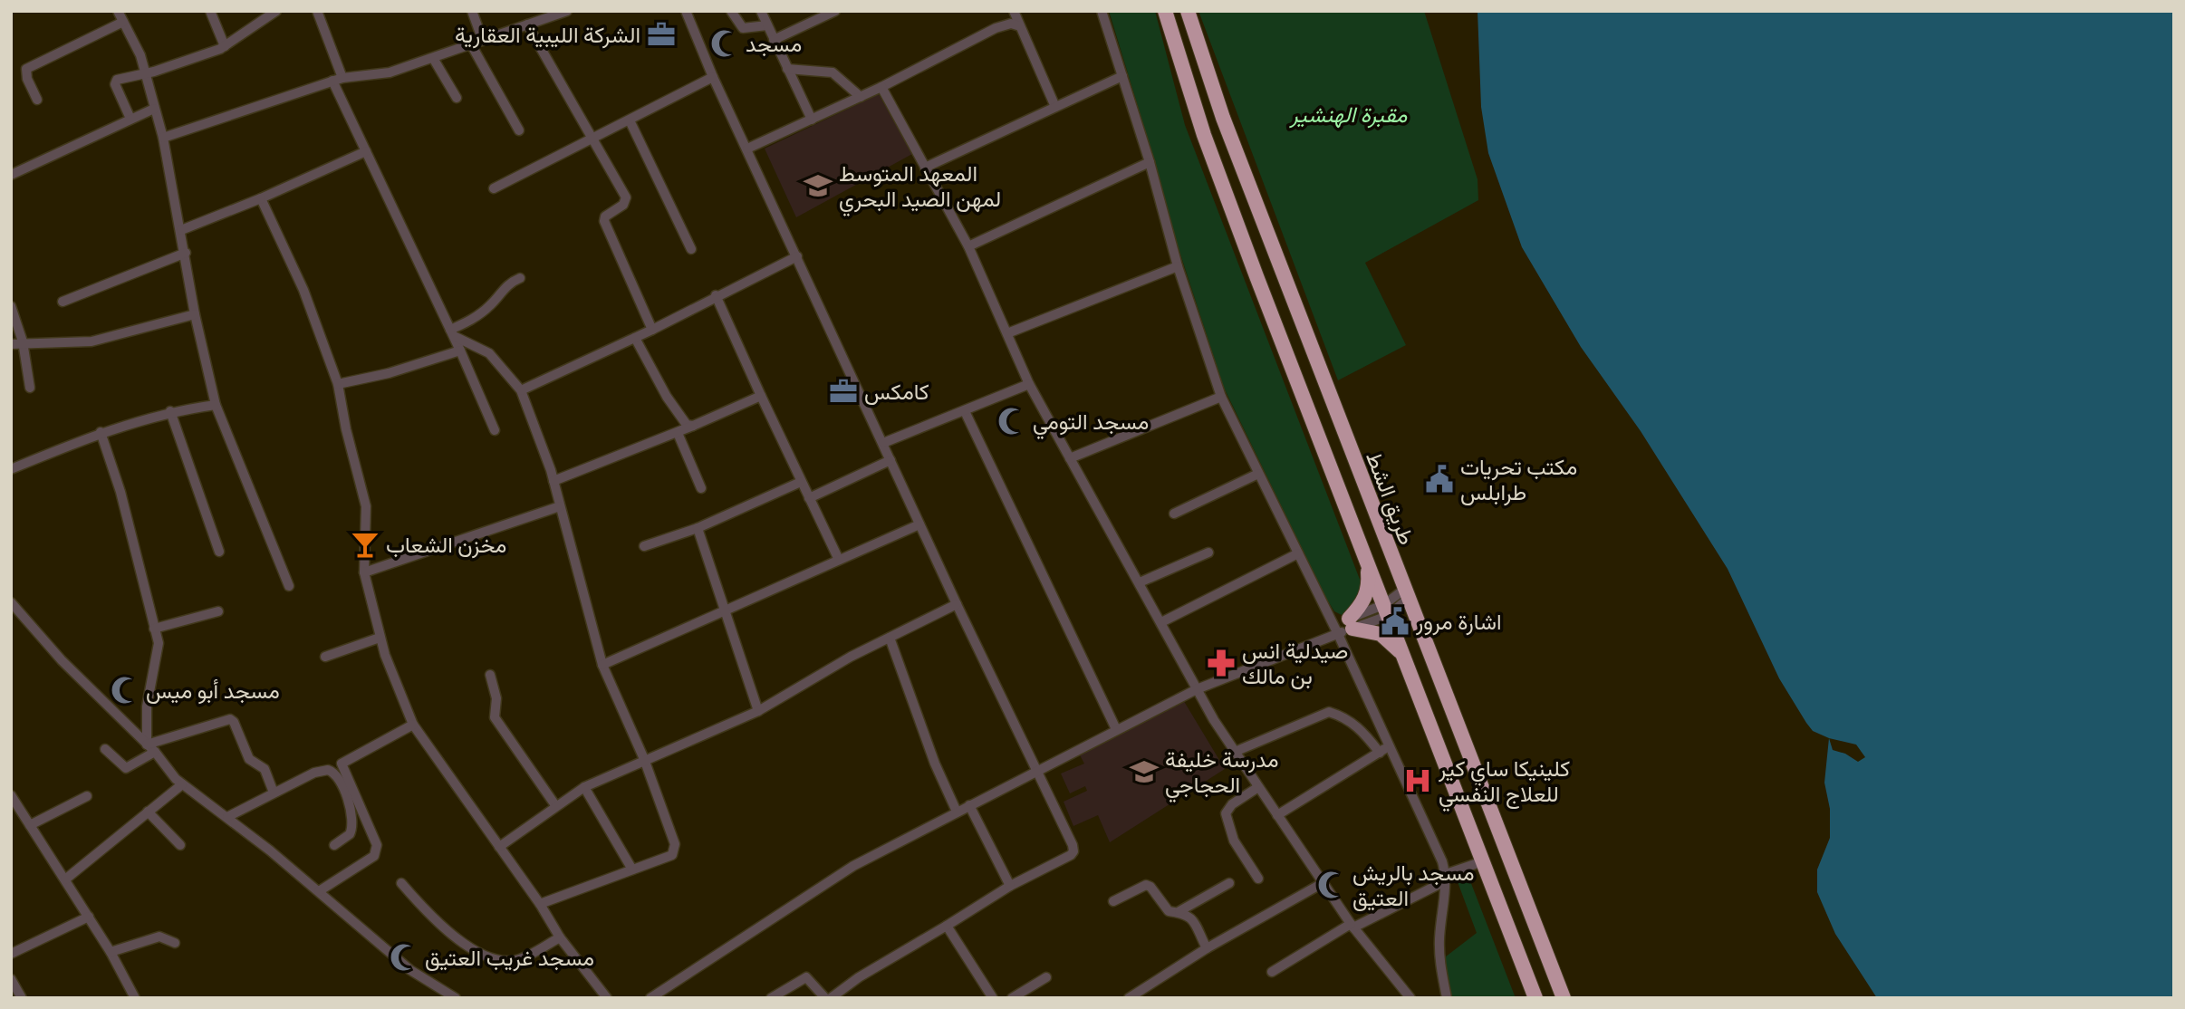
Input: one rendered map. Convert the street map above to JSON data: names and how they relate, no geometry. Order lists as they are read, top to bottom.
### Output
{
  "streets": {
    "highway": ["طريق الشط"]
  },
  "parks": ["مقبرة الهنشير"],
  "places": {
    "office": ["الشركة الليبية العقارية", "كامكس"],
    "mosque": [
      "مسجد",
      "مسجد التومي",
      "مسجد أبو ميس",
      "مسجد بالريش العتيق",
      "مسجد غريب العتيق"
    ],
    "school or university": ["المعهد المتوسط لمهن الصيد البحري", "مدرسة خليفة الحجاجي"],
    "public building": ["مكتب تحريات طرابلس", "اشارة مرور"],
    "bar": ["مخزن الشعاب"],
    "pharmacy": ["صيدلية انس بن مالك"],
    "hospital": ["كلينيكا ساي كير للعلاج النفسي"]
  }
}
